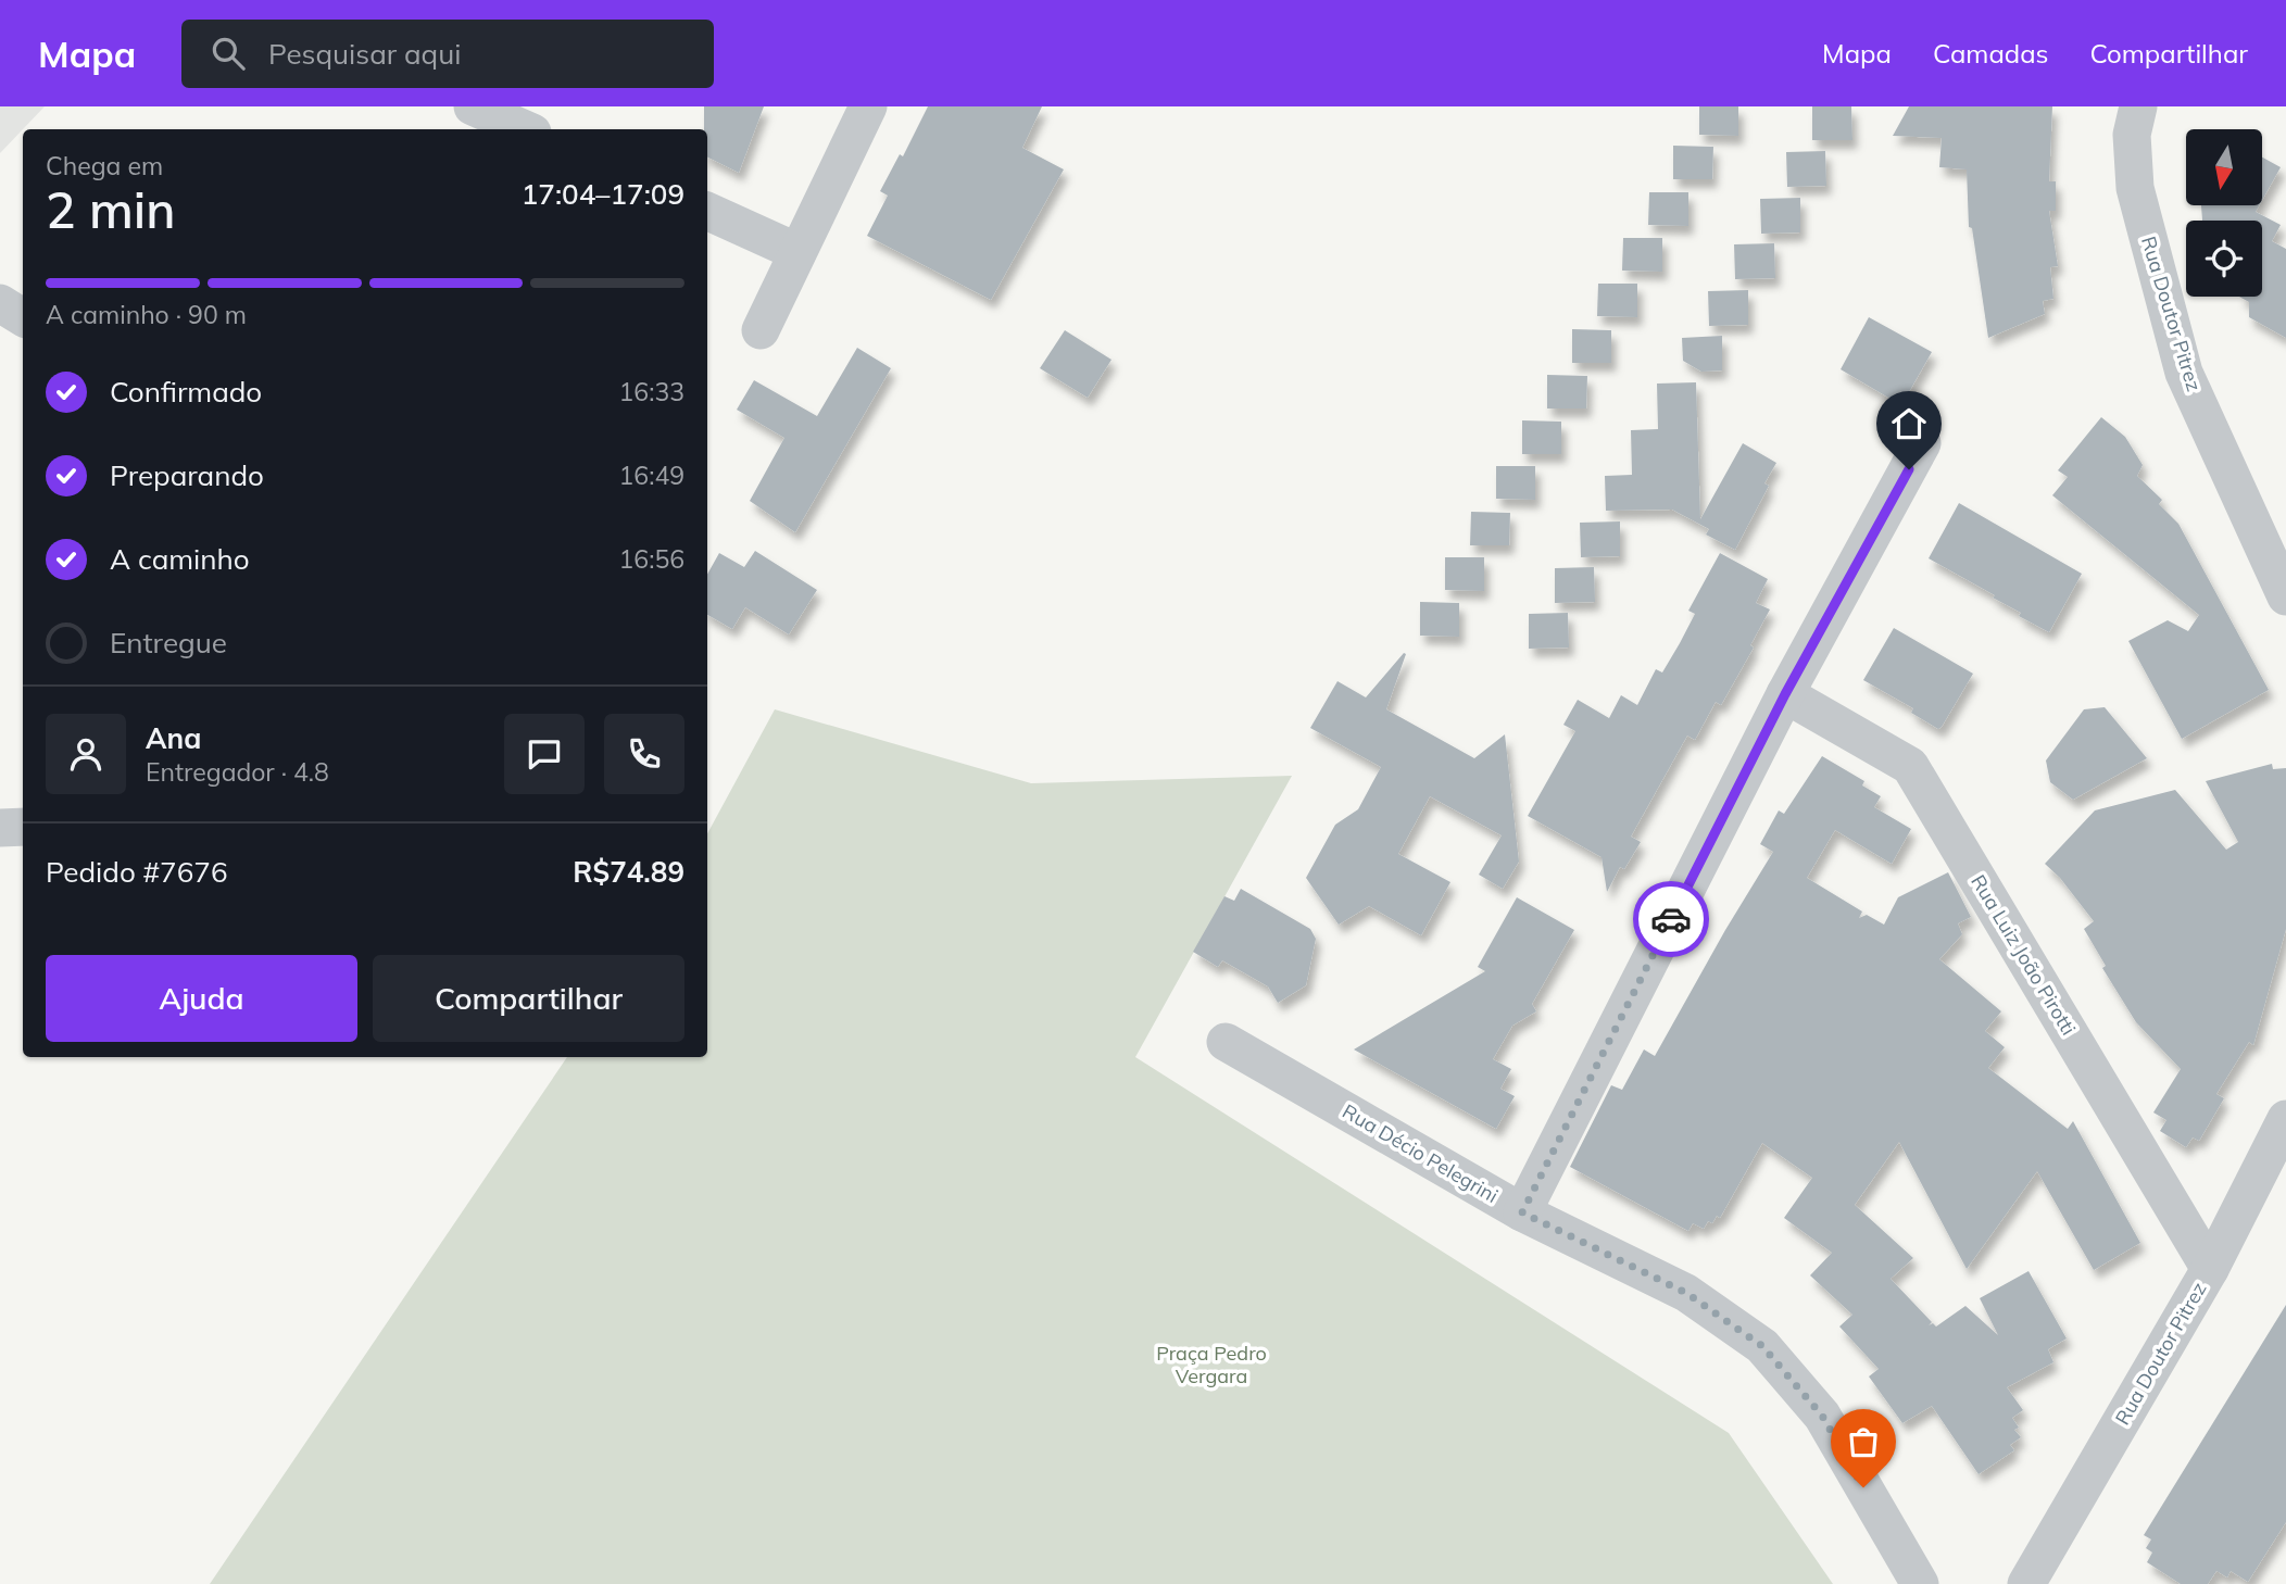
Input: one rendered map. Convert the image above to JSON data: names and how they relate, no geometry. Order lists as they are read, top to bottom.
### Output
{
  "streets": {
    "street": ["Rua Doutor Pitrez", "Rua Luiz João Pirotti", "Rua Décio Pelegrini"]
  },
  "crossings": [
    ["Rua Doutor Pitrez", "Rua Luiz João Pirotti"]
  ],
  "parks": ["Praça Pedro Vergara"],
  "north": "bottom",
  "page": {
    "header": "Mapa",
    "search": "Pesquisar aqui",
    "nav": ["Mapa", "Camadas", "Compartilhar"],
    "heading": ["2 min", "Chega em", "17:04–17:09"],
    "panel": [
      "Ana",
      "Entregador · 4.8",
      "Pedido #7676",
      "R$74.89"
    ],
    "bar": "A caminho · 90 m",
    "list": [
      ["Confirmado", "16:33"],
      ["Preparando", "16:49"],
      ["A caminho", "16:56"],
      "Entregue"
    ],
    "buttons": ["Ajuda", "Compartilhar"]
  }
}
